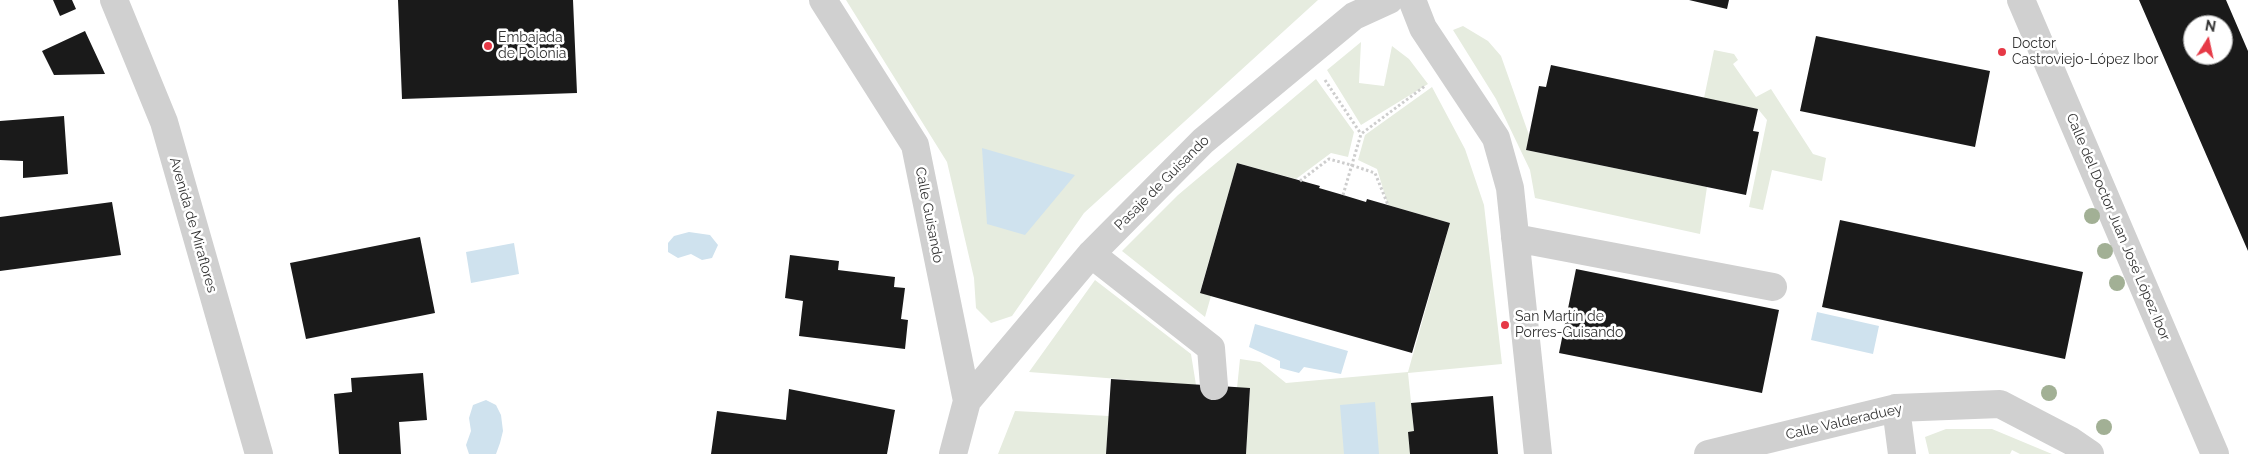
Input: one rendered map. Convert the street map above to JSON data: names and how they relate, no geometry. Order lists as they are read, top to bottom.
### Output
{
  "streets": {
    "street": [
      "Pasaje de Guisando",
      "Calle Guisando",
      "Avenida de Miraflores",
      "Calle del Doctor Juan José López Ibor",
      "Calle Valderaduey"
    ]
  },
  "crossings": [
    ["Pasaje de Guisando", "Calle Guisando"]
  ],
  "places": ["Embajada de Polonia", "Doctor Castroviejo-López Ibor", "San Martín de Porres-Guisando"],
  "north": "top"
}
